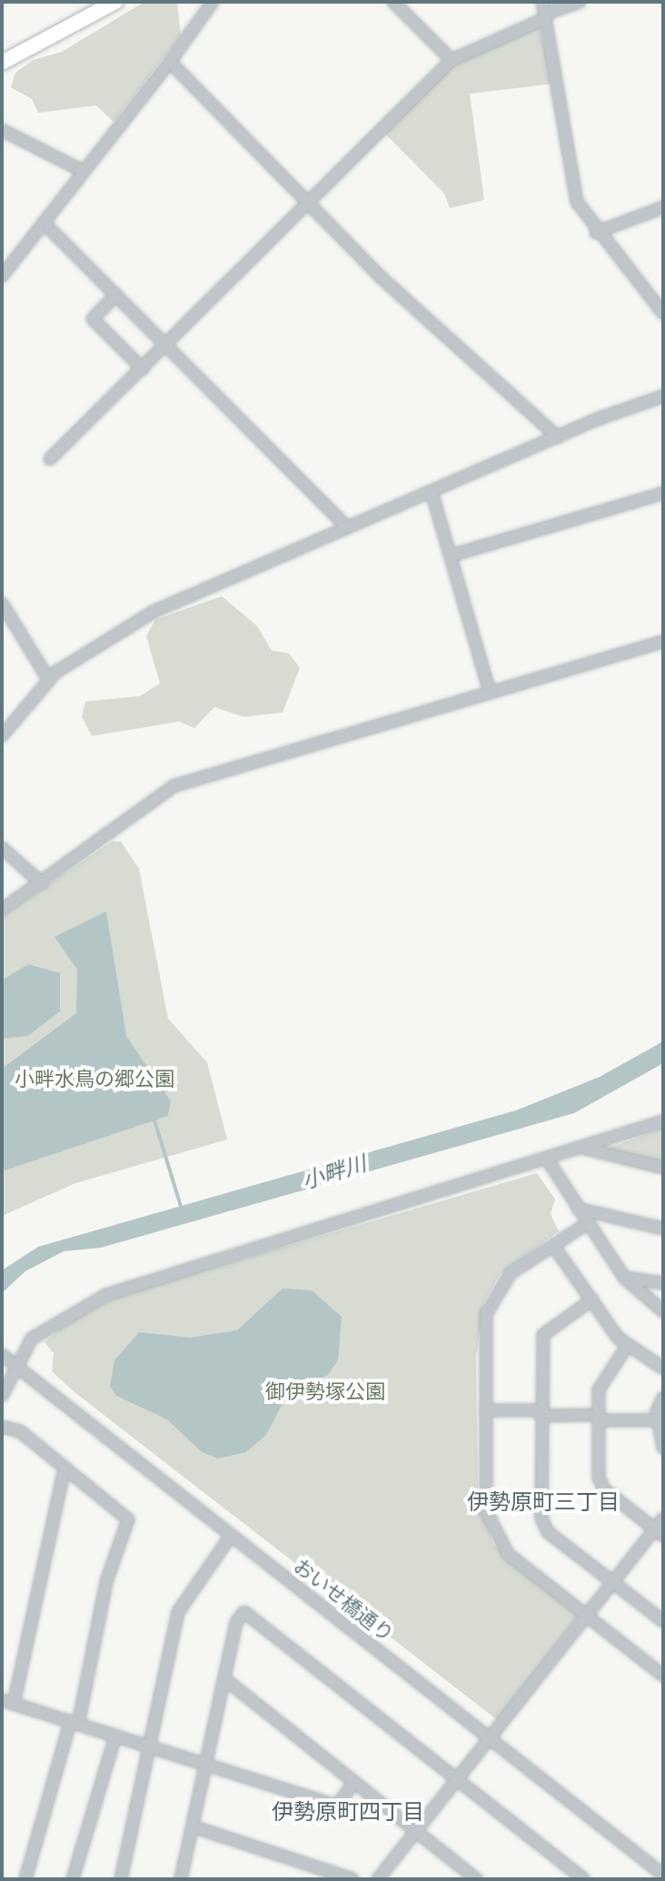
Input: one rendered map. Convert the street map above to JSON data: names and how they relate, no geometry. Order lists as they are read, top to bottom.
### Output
{
  "streets": {
    "street": ["おいせ橋通り"]
  },
  "districts": ["伊勢原町三丁目", "伊勢原町四丁目"],
  "water": ["小畔川"],
  "parks": ["小畔水鳥の郷公園", "御伊勢塚公園"]
}
